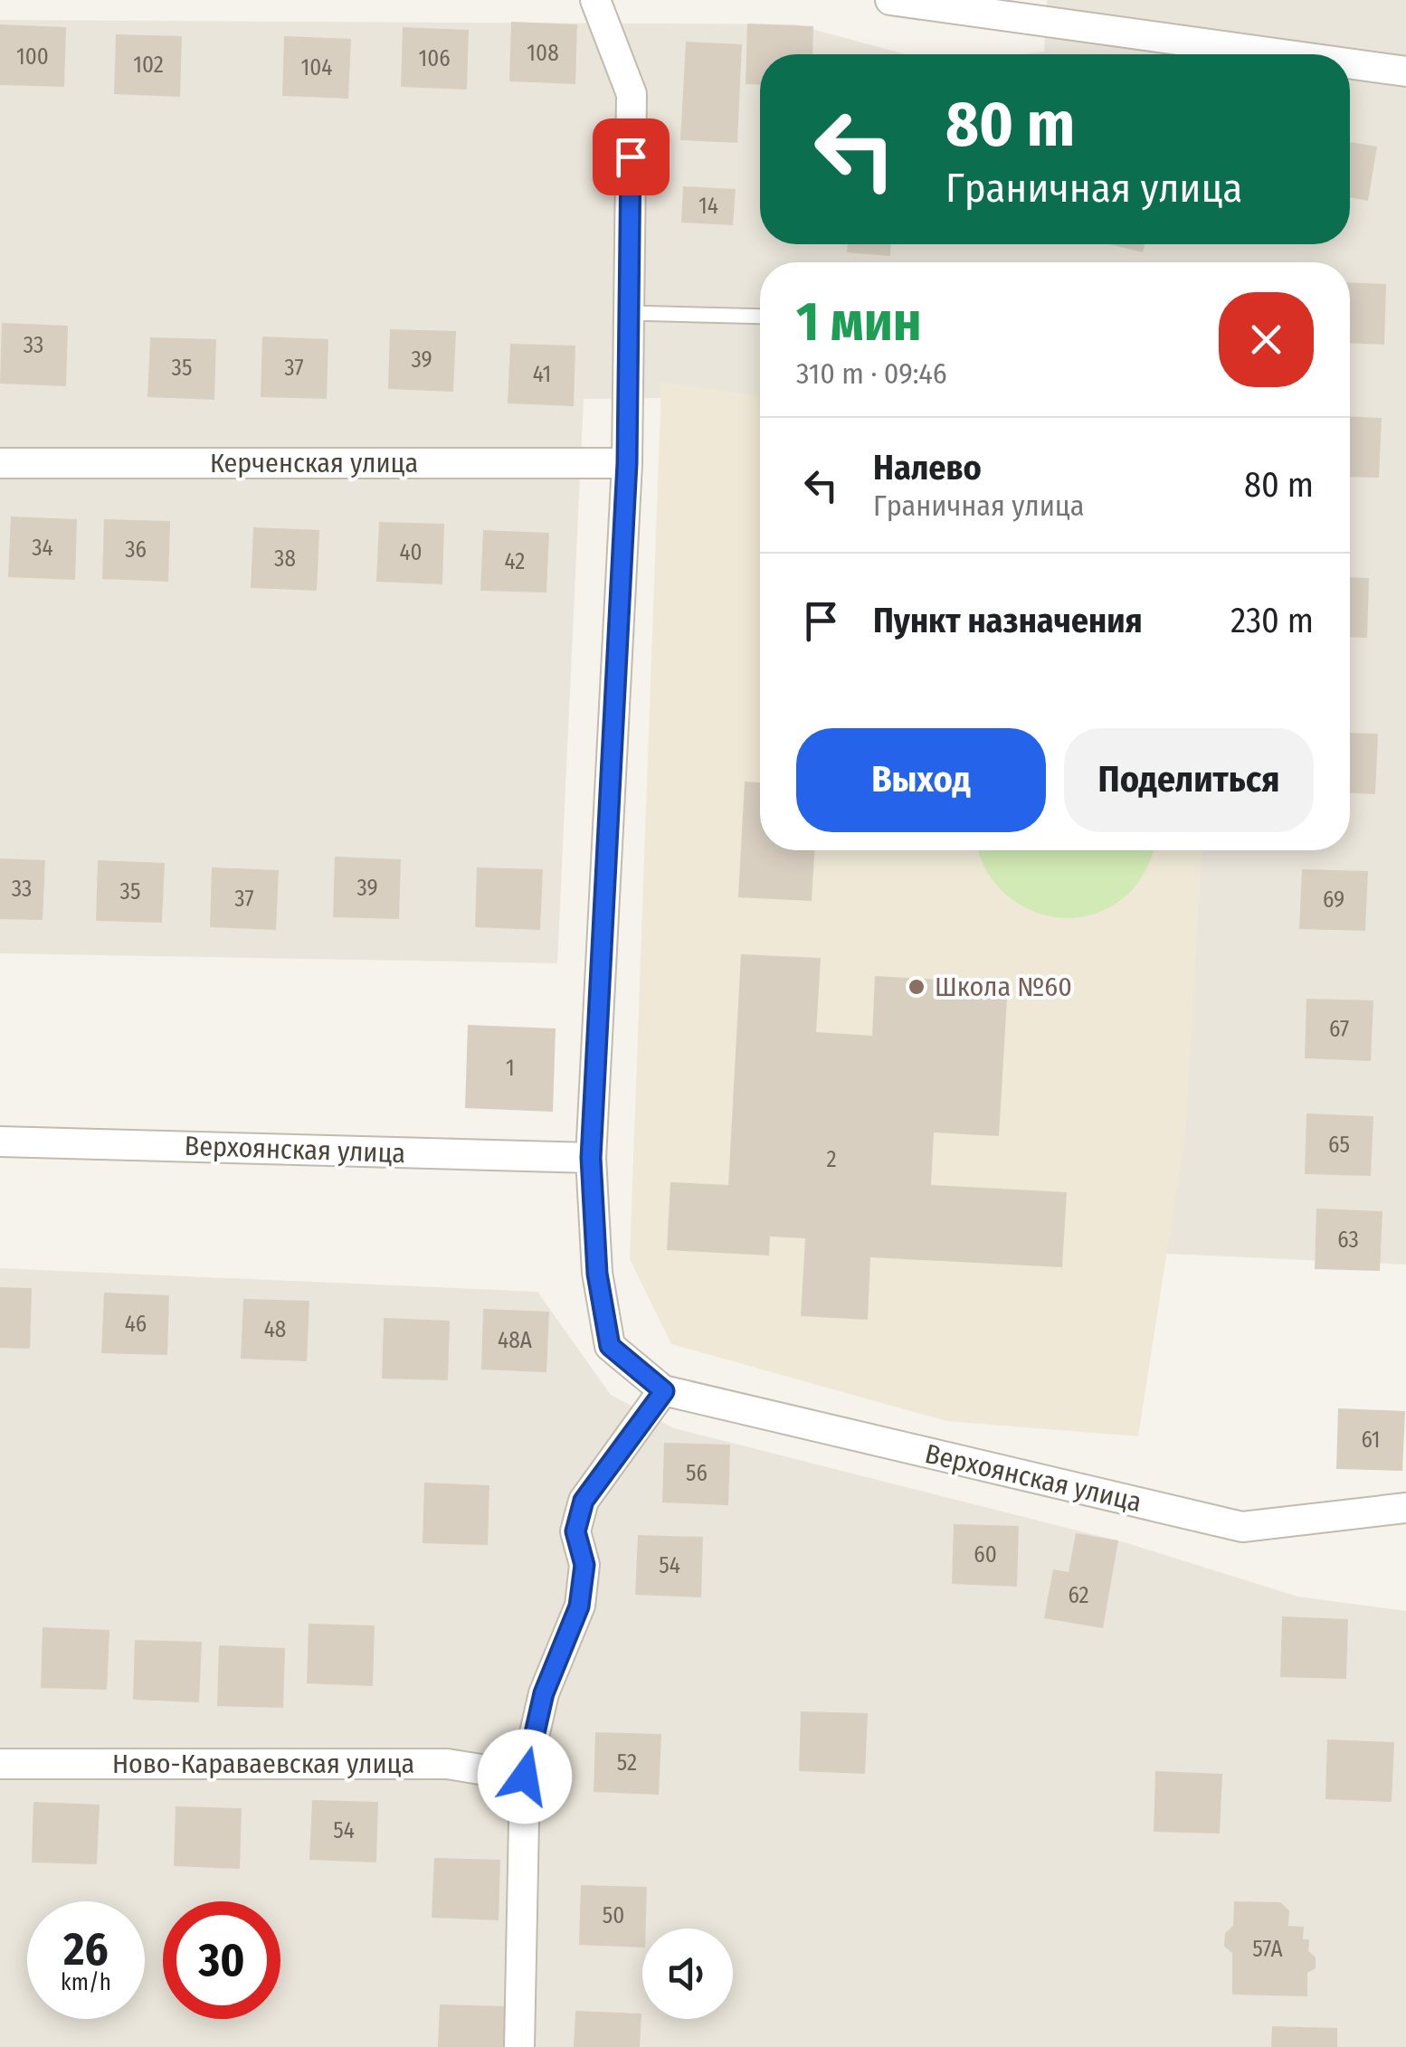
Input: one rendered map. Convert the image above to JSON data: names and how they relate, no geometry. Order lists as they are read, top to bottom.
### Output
{
  "streets": {
    "street": ["Керченская улица", "Верхоянская улица", "Ново-Караваевская улица"]
  },
  "places": ["Школа №60"],
  "house_numbers": [
    "108",
    "100",
    "106",
    "102",
    "104",
    "14",
    "33",
    "39",
    "35",
    "37",
    "41",
    "34",
    "36",
    "40",
    "38",
    "42",
    "39",
    "33",
    "35",
    "37",
    "69",
    "67",
    "1",
    "65",
    "2",
    "63",
    "46",
    "48",
    "48А",
    "61",
    "56",
    "60",
    "54",
    "62",
    "52",
    "54",
    "50",
    "57А"
  ],
  "page": {
    "turn": ["80 m", "Граничная улица"],
    "heading": ["1 мин", "310 m · 09:46"],
    "list": [
      {
        "name": "Налево",
        "note": "Граничная улица",
        "value": "80 m"
      },
      {
        "name": "Пункт назначения",
        "value": "230 m"
      }
    ],
    "buttons": ["Выход", "Поделиться"],
    "speed": "26 km/h",
    "limit": "30"
  }
}
